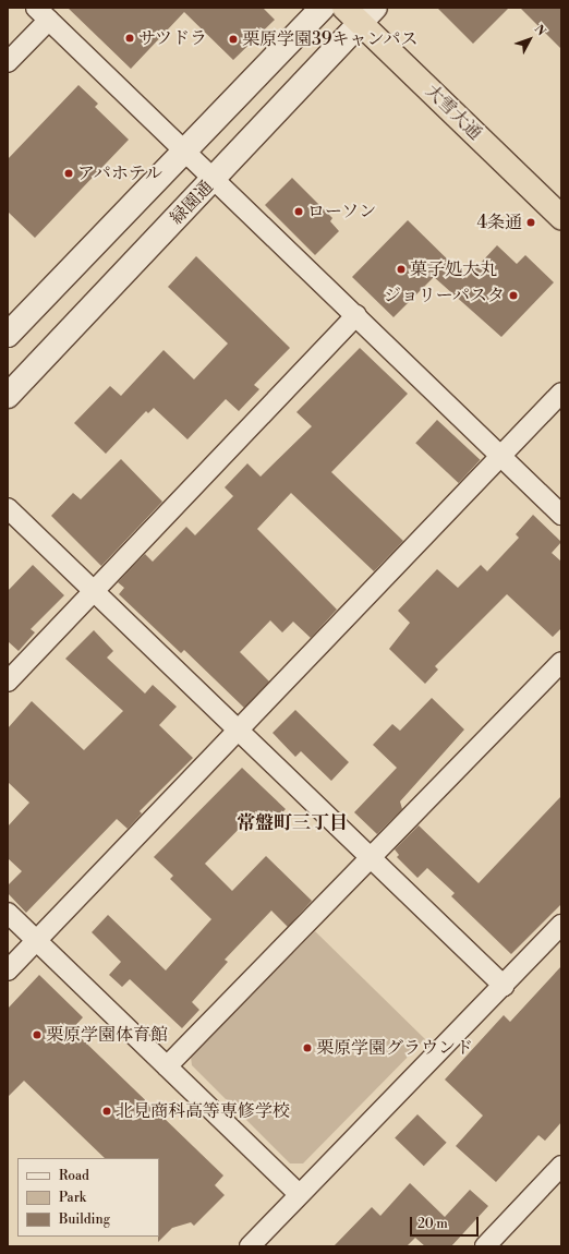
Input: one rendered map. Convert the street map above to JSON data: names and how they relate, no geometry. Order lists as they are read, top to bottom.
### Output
{
  "streets": {
    "highway": ["大雪大通"],
    "street": ["緑園通"]
  },
  "crossings": [
    ["大雪大通", "緑園通"]
  ],
  "districts": ["常盤町三丁目"],
  "places": [
    "サツドラ",
    "栗原学園39キャンパス",
    "アパホテル",
    "ローソン",
    "4条通",
    "菓子処大丸",
    "ジョリーパスタ",
    "栗原学園体育館",
    "栗原学園グラウンド",
    "北見商科高等専修学校"
  ],
  "legend": ["Road", "Park", "Building"],
  "scale_bar": "20 m",
  "north": "top right"
}
